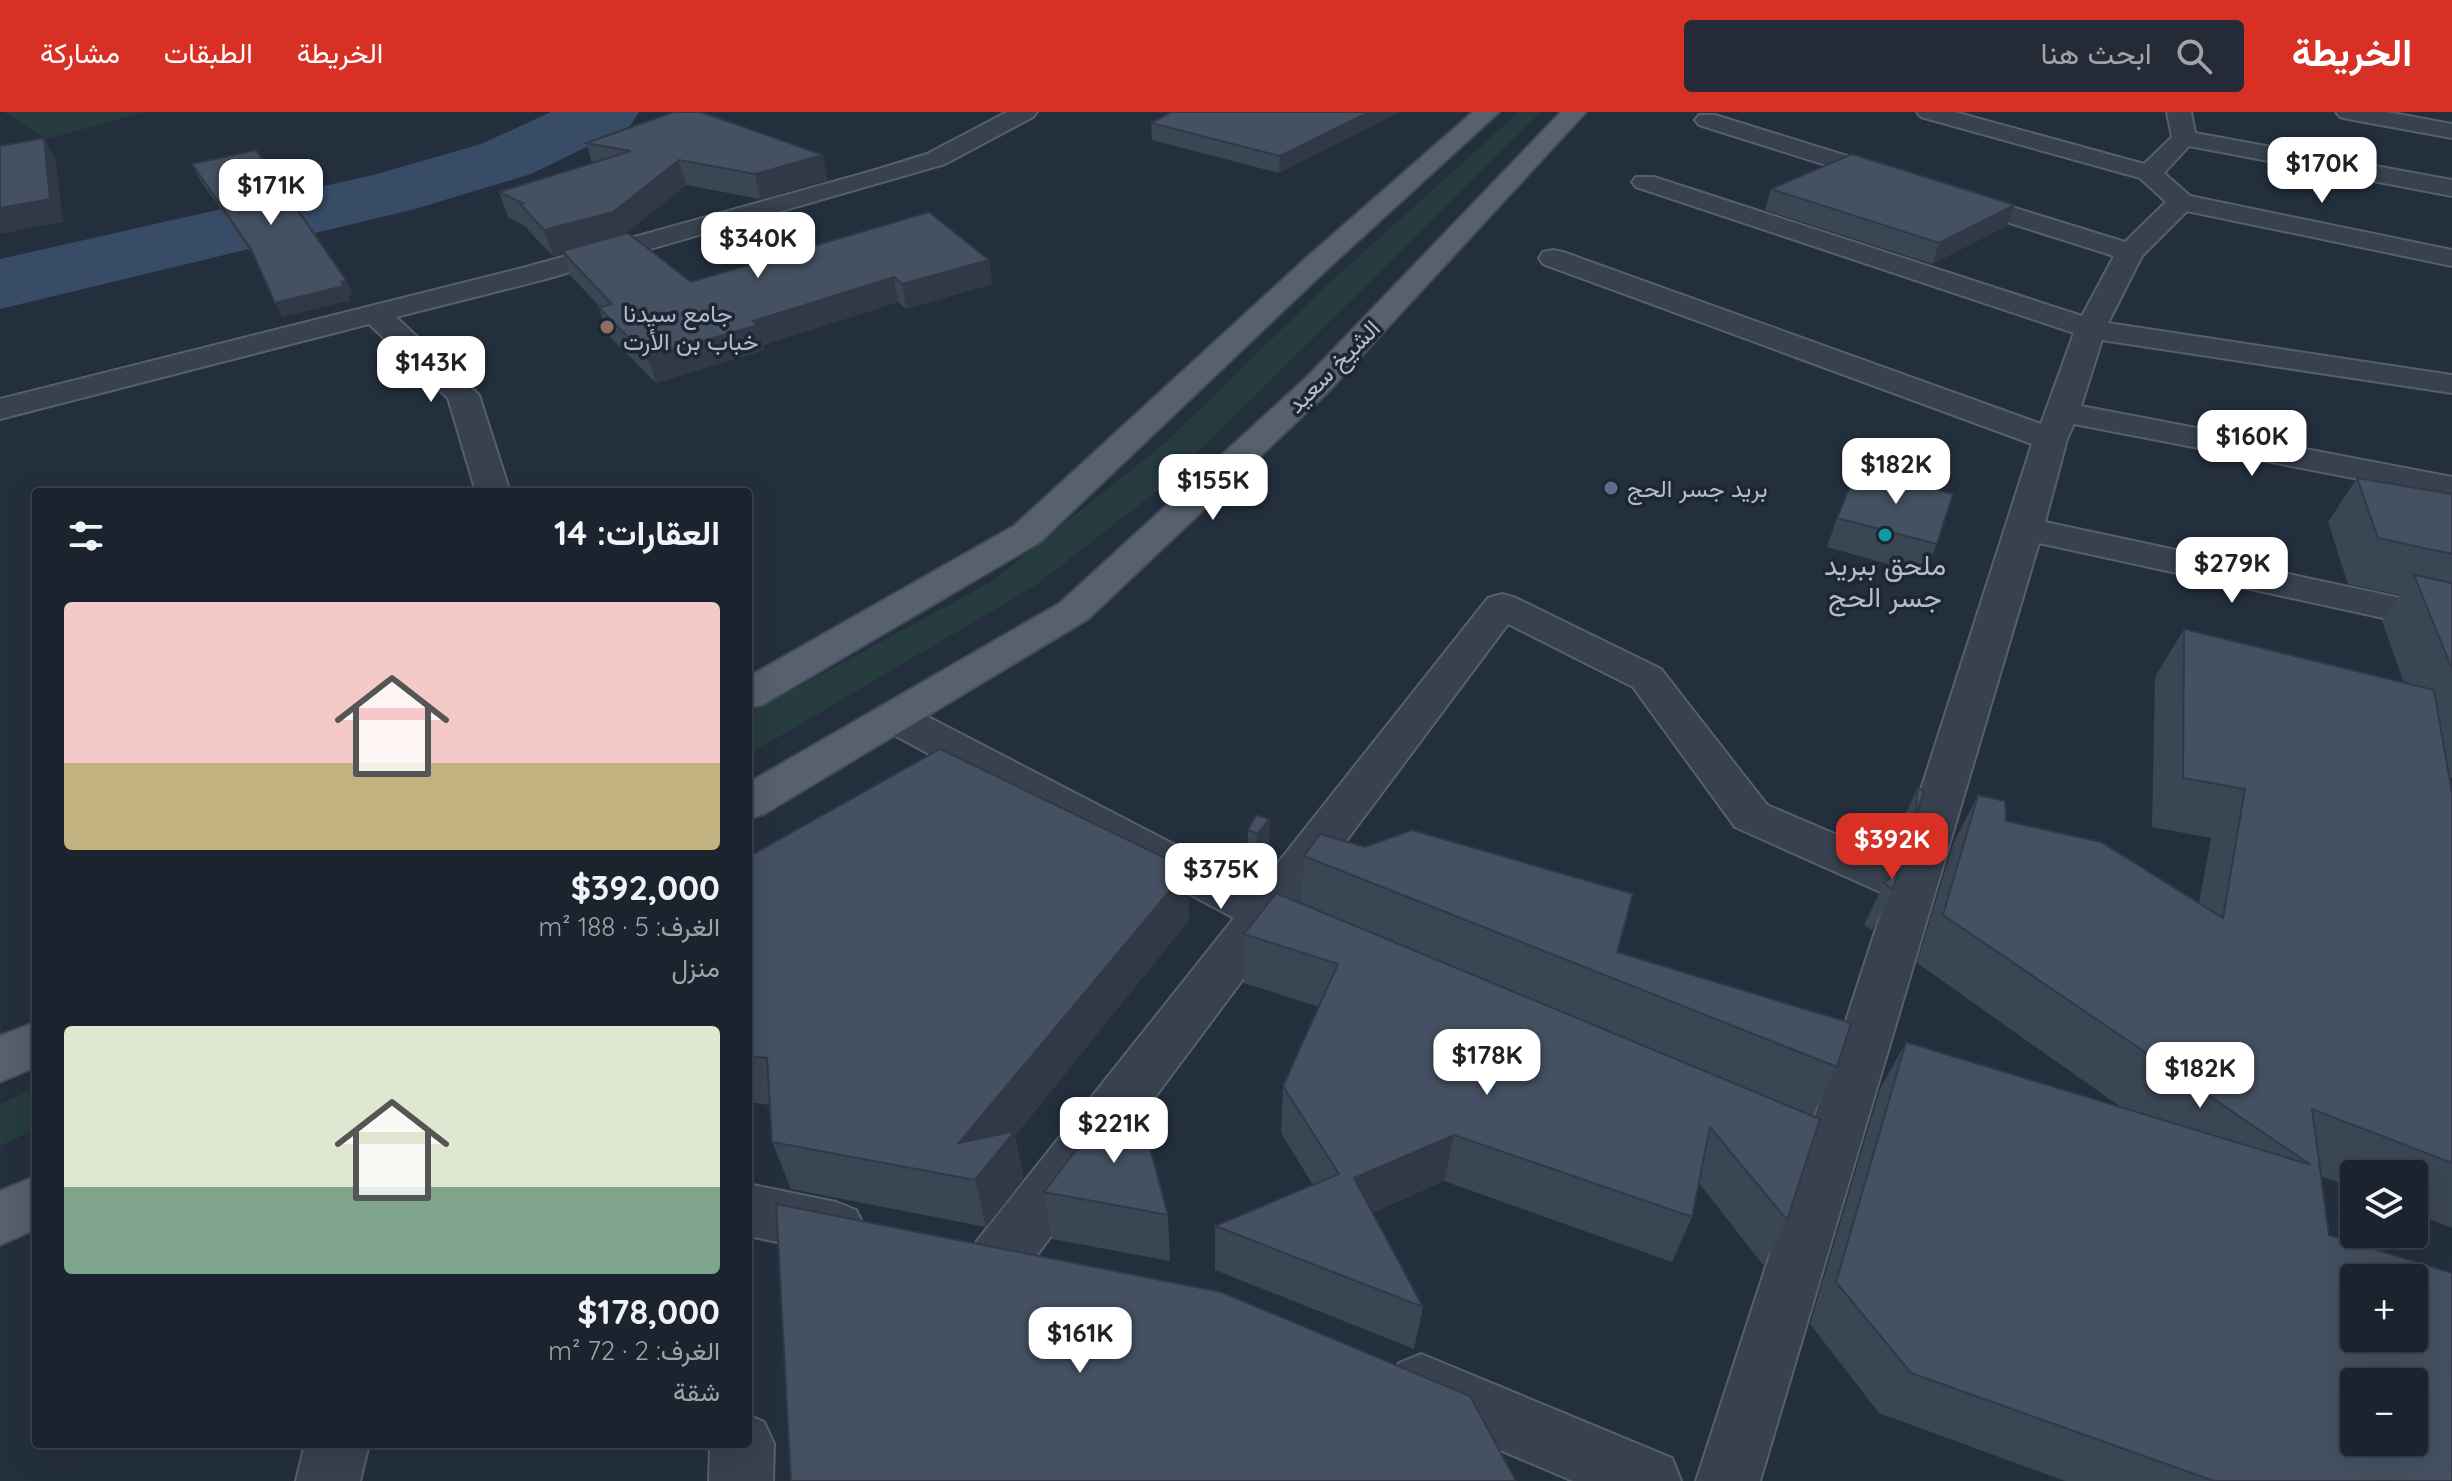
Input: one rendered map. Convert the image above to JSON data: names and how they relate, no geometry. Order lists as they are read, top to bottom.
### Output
{
  "streets": {
    "main road": ["الشيخ سعيد"]
  },
  "places": ["جامع سيدنا خباب بن الأرت", "بريد جسر الحج", "ملحق ببريد جسر الحج"],
  "page": {
    "header": "الخريطة",
    "search": "ابحث هنا",
    "nav": ["الخريطة", "الطبقات", "مشاركة"],
    "price": [
      "$170K",
      "$171K",
      "$340K",
      "$143K",
      "$160K",
      "$182K",
      "$155K",
      "$279K",
      "$392K",
      "$375K",
      "$178K",
      "$182K",
      "$221K",
      "$161K"
    ],
    "heading": "العقارات: 14",
    "list": [
      {
        "name": "$392,000",
        "note": "الغرف: 5 · 188 m² · منزل"
      },
      {
        "name": "$178,000",
        "note": "الغرف: 2 · 72 m² · شقة"
      }
    ],
    "map_buttons": ["+", "−"]
  }
}
